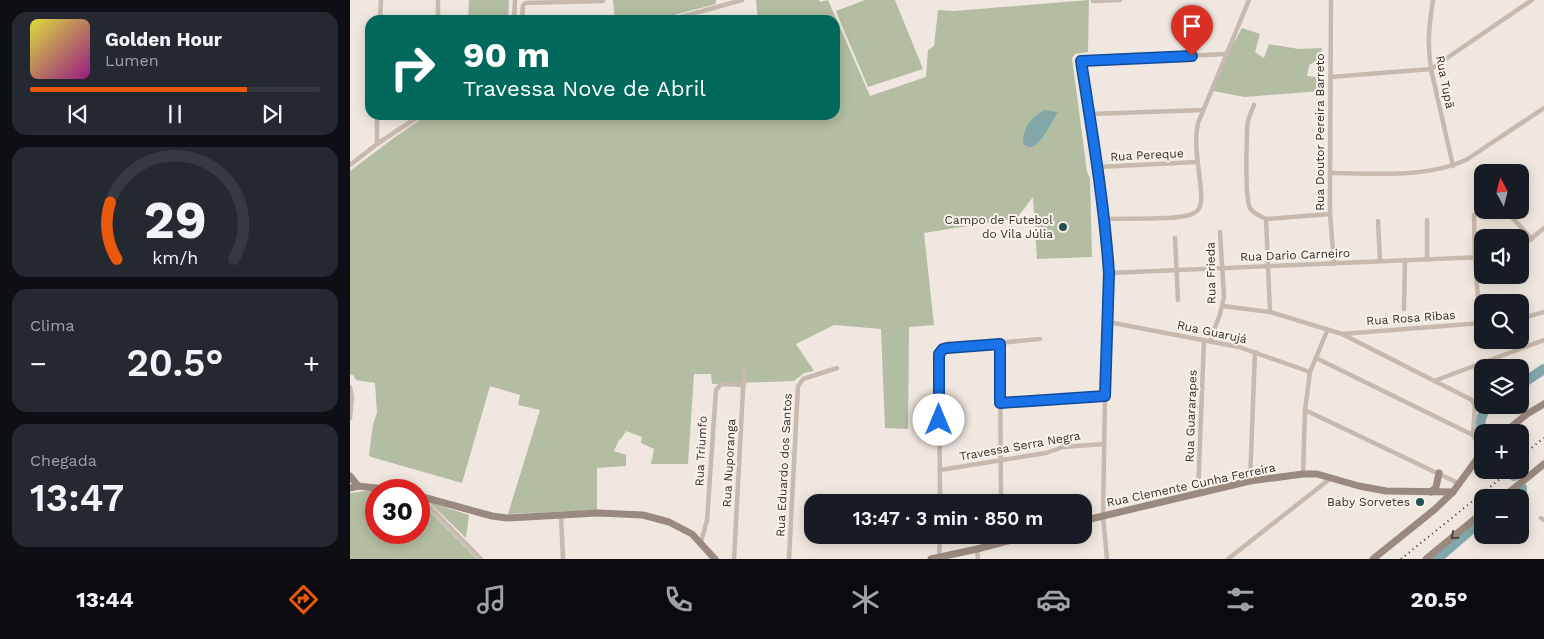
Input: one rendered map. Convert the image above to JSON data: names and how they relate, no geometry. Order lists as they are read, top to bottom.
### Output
{
  "streets": {
    "street": [
      "Rua Tupã",
      "Rua Doutor Pereira Barreto",
      "Rua Pereque",
      "Rua Dario Carneiro",
      "Rua Frieda",
      "Rua Rosa Ribas",
      "Rua Guarujá",
      "Rua Guararapes",
      "Travessa Serra Negra",
      "Rua Triumfo",
      "Rua Nuporanga",
      "Rua Eduardo dos Santos",
      "Rua Clemente Cunha Ferreira"
    ]
  },
  "crossings": [
    ["Rua Doutor Pereira Barreto", "Rua Dario Carneiro"],
    ["Rua Dario Carneiro", "Rua Frieda"],
    ["Rua Frieda", "Rua Guarujá"],
    ["Rua Guarujá", "Rua Guararapes"],
    ["Rua Guararapes", "Rua Clemente Cunha Ferreira"],
    ["Rua Triumfo", "Rua Nuporanga"]
  ],
  "places": ["Campo de Futebol do Vila Júlia", "Baby Sorvetes"],
  "north": "top",
  "page": {
    "turn": ["90 m", "Travessa Nove de Abril"],
    "song": ["Golden Hour", "Lumen"],
    "map_buttons": ["+", "−"],
    "tile": [
      "Clima",
      ["Chegada", "13:47"]
    ],
    "heat": ["−", "20.5°", "+"],
    "limit": "30",
    "trip": "13:47 · 3 min · 850 m",
    "tabs": ["13:44", "20.5°"],
    "gauge": ["29", "km/h"]
  }
}
